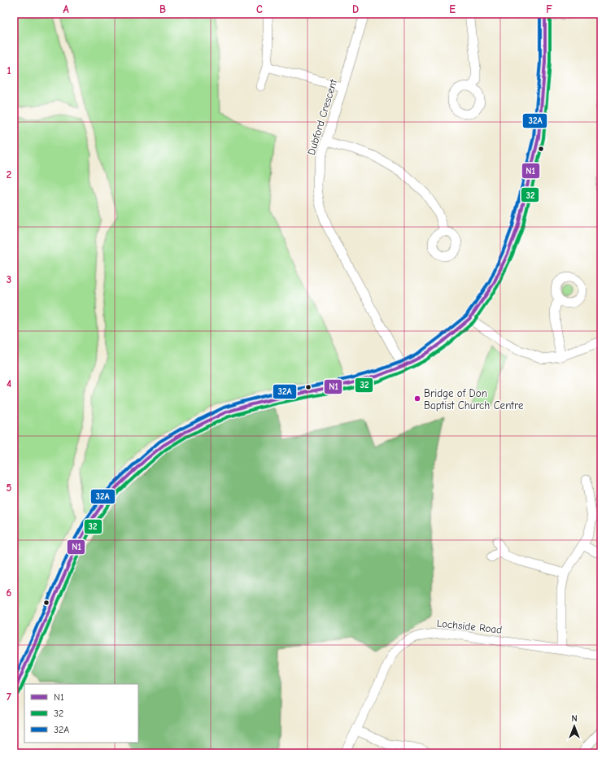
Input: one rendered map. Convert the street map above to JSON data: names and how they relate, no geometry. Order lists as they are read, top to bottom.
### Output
{
  "streets": {
    "street": ["Dubford Crescent", "Lochside Road"]
  },
  "places": ["Bridge of Don Baptist Church Centre"],
  "lines": ["transit line N1", "transit line 32", "transit line 32A"],
  "legend": ["N1", "32", "32A"],
  "north": "top",
  "grid": {
    "columns": [
      "A",
      "B",
      "C",
      "D",
      "E",
      "F"
    ],
    "rows": [
      "1",
      "2",
      "3",
      "4",
      "5",
      "6",
      "7"
    ]
  }
}
